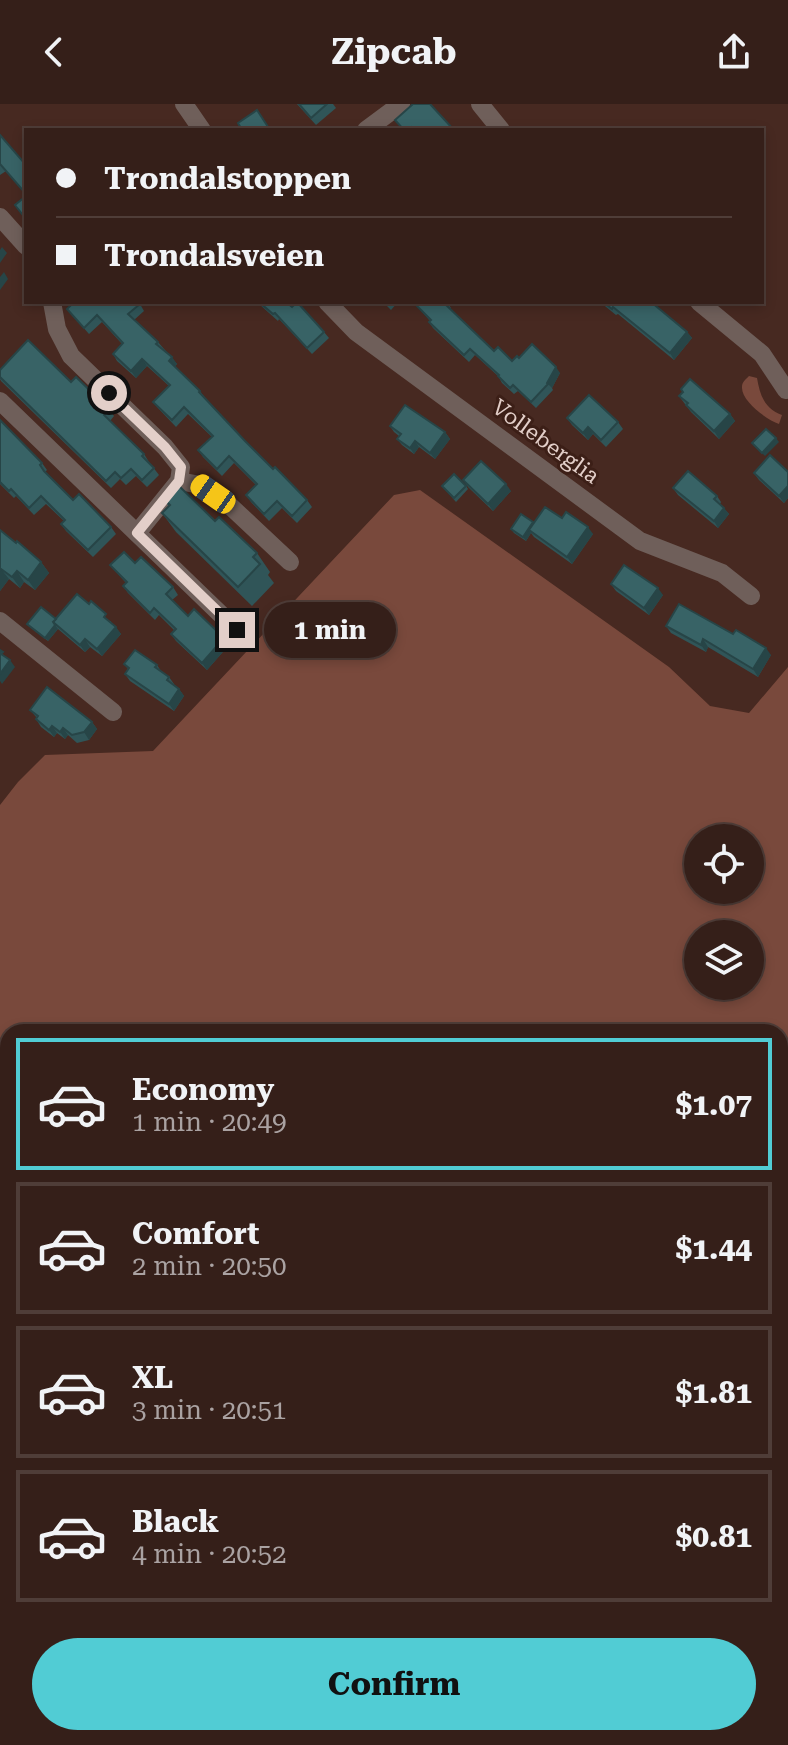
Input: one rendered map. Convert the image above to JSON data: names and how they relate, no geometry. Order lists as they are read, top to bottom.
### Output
{
  "streets": {
    "street": ["Volleberglia"]
  },
  "page": {
    "header": "Zipcab",
    "banner": ["Trondalstoppen", "Trondalsveien"],
    "bubble": "1 min",
    "list": [
      {
        "name": "Economy",
        "note": "1 min · 20:49",
        "value": "$1.07"
      },
      {
        "name": "Comfort",
        "note": "2 min · 20:50",
        "value": "$1.44"
      },
      {
        "name": "XL",
        "note": "3 min · 20:51",
        "value": "$1.81"
      },
      {
        "name": "Black",
        "note": "4 min · 20:52",
        "value": "$0.81"
      }
    ],
    "buttons": "Confirm"
  }
}
